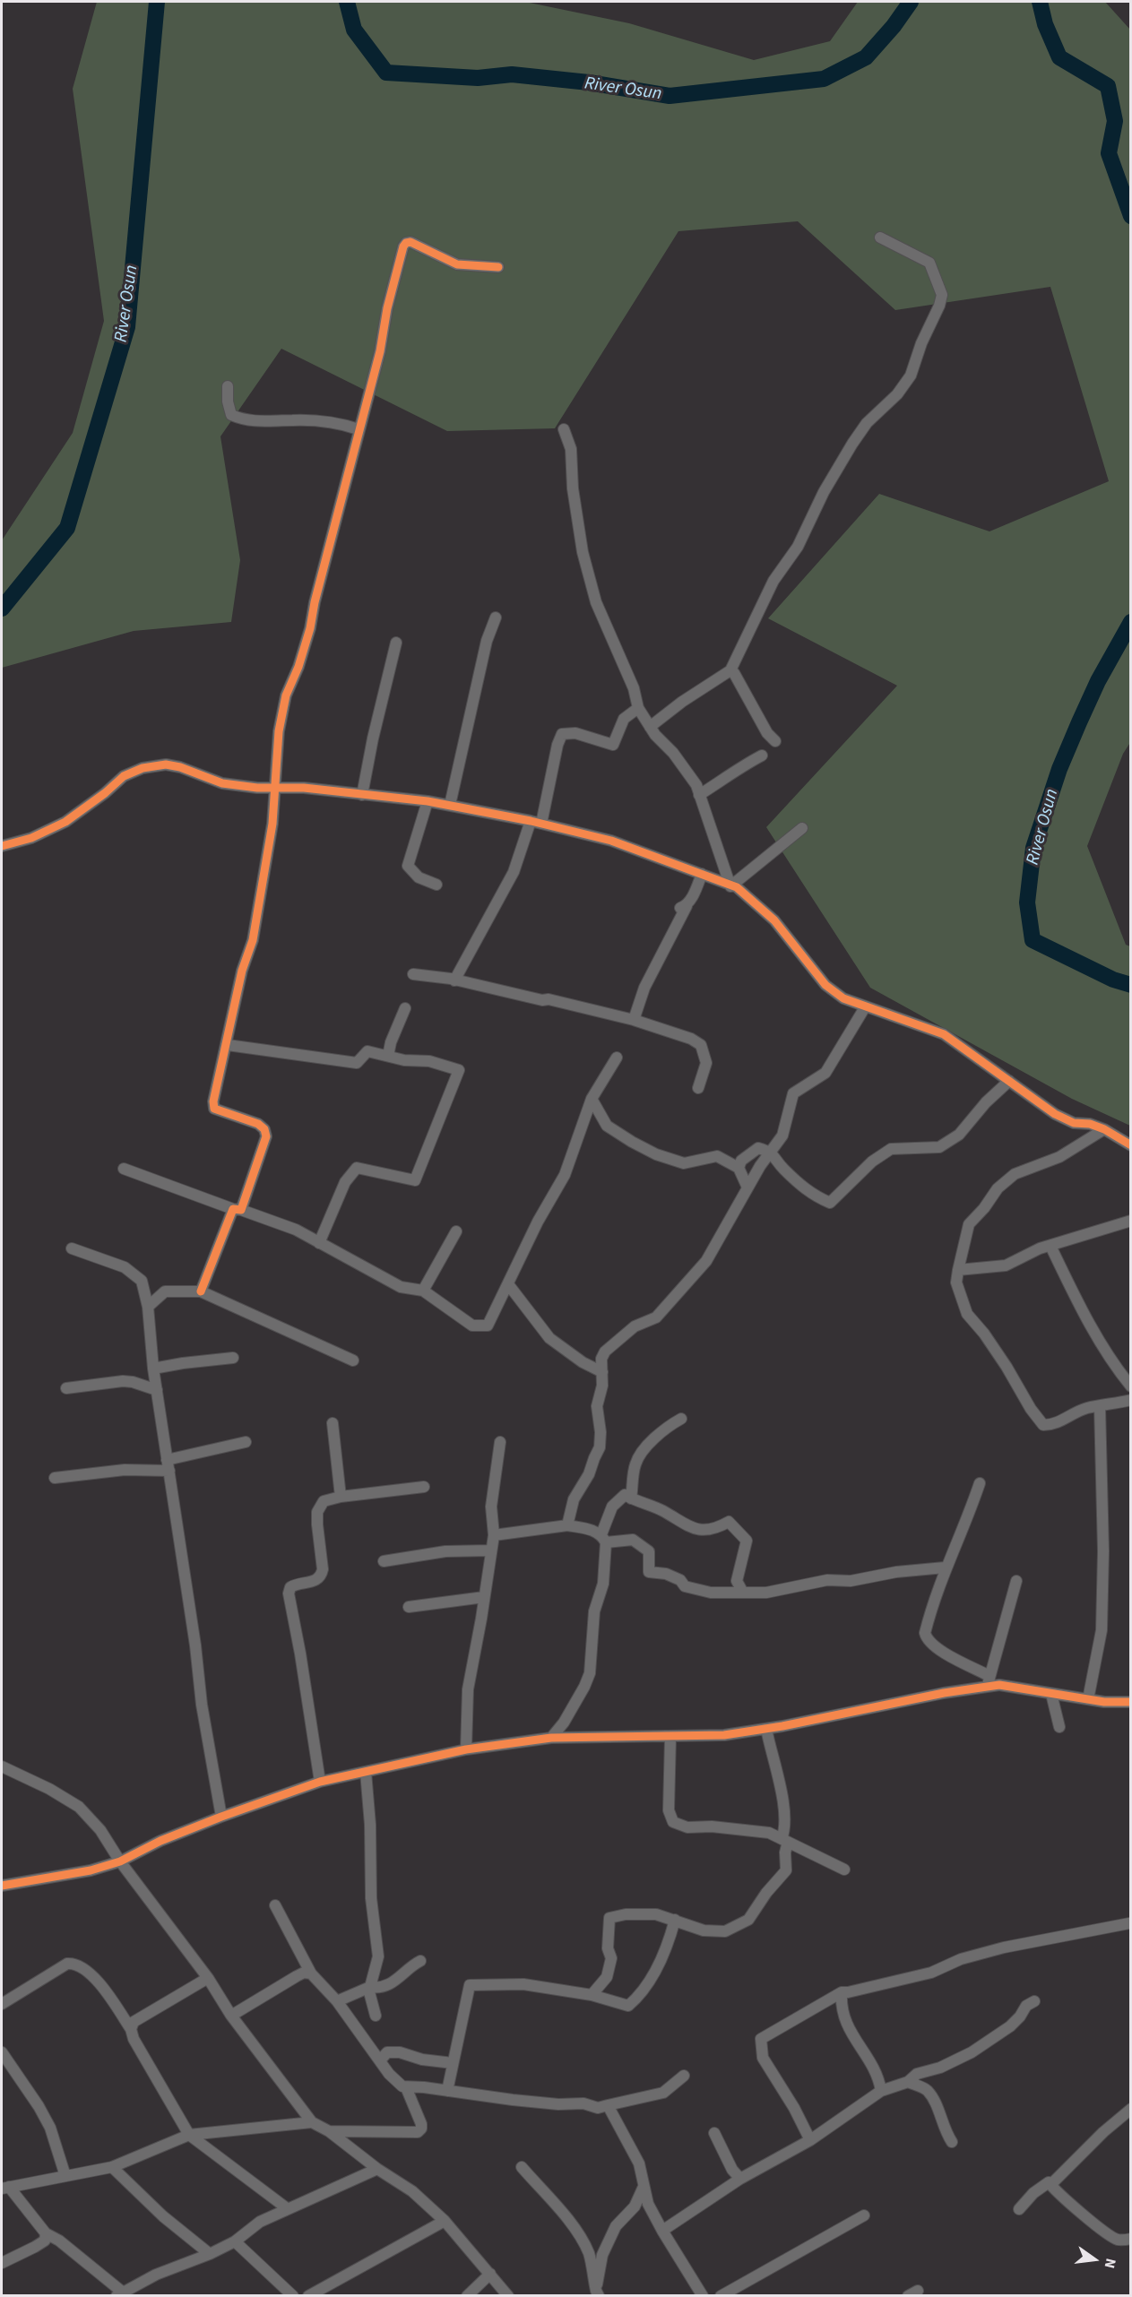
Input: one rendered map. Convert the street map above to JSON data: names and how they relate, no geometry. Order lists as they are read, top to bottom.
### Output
{
  "water": ["River Osun"],
  "north": "right"
}
